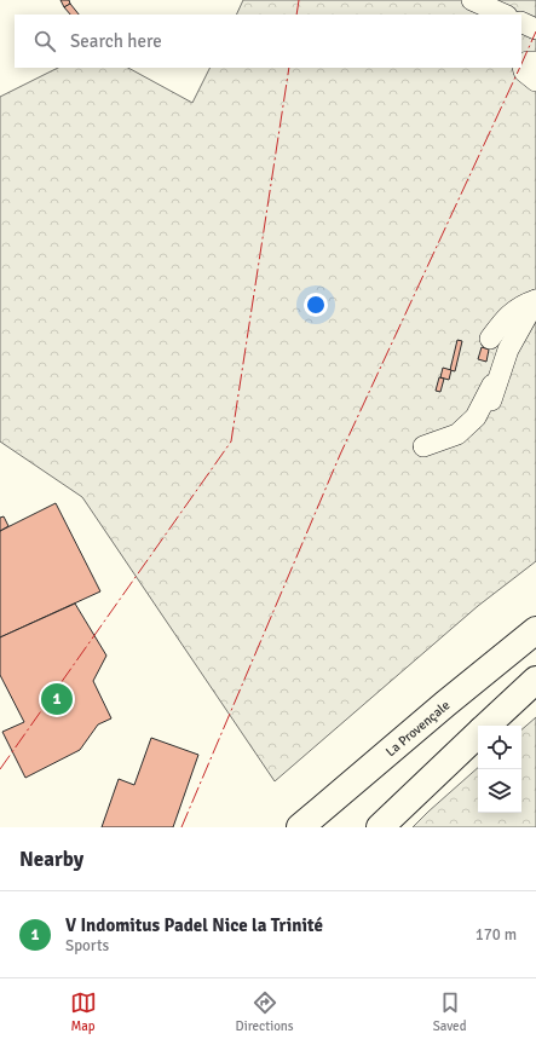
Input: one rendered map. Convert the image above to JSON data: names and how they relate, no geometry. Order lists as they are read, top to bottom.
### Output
{
  "streets": {
    "highway": ["La Provençale"]
  },
  "page": {
    "search": "Search here",
    "pins": "1",
    "heading": "Nearby",
    "list": [
      {
        "mark": "1",
        "name": "V Indomitus Padel Nice la Trinité",
        "note": "Sports",
        "value": "170 m"
      }
    ],
    "nav": ["Map", "Directions", "Saved"]
  }
}
